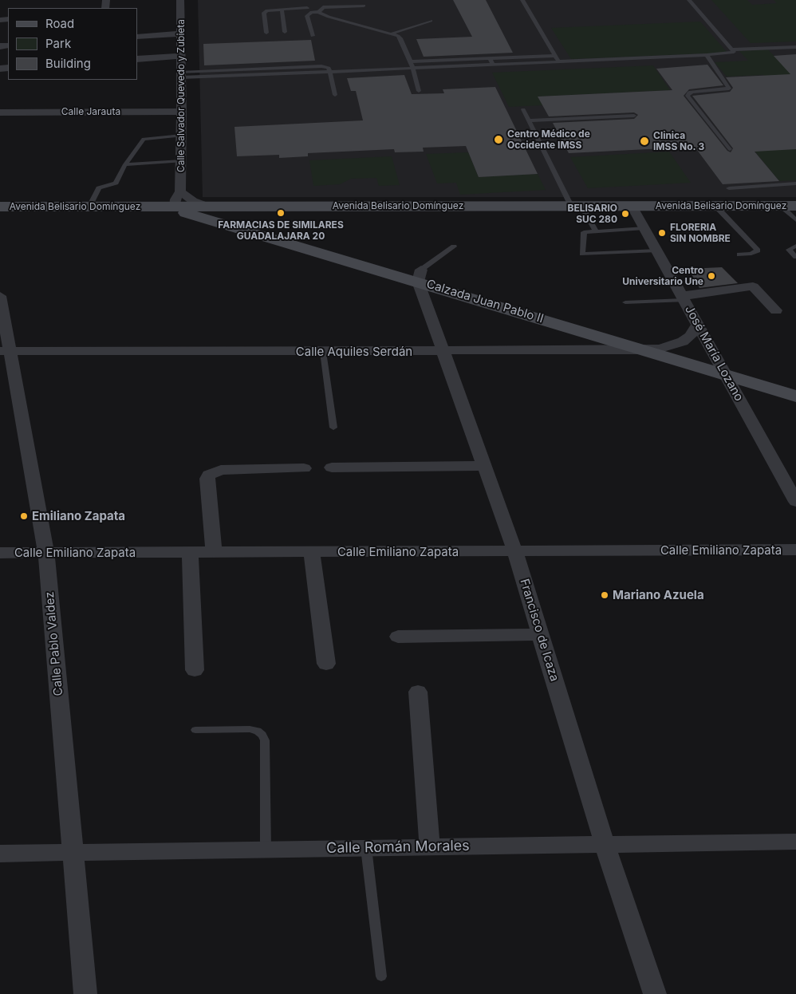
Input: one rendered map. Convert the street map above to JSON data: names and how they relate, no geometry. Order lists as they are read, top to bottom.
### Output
{
  "streets": {
    "main road": ["Avenida Belisario Domínguez", "Calzada Juan Pablo II"],
    "street": [
      "Calle Salvador Quevedo y Zubieta",
      "Calle Jarauta",
      "Calle Aquiles Serdán",
      "José María Lozano",
      "Calle Emiliano Zapata",
      "Francisco de Icaza",
      "Calle Pablo Valdez",
      "Calle Román Morales"
    ]
  },
  "crossings": [
    ["Calle Salvador Quevedo y Zubieta", "Calle Jarauta"],
    ["Calle Salvador Quevedo y Zubieta", "Avenida Belisario Domínguez"],
    ["Calle Salvador Quevedo y Zubieta", "Calzada Juan Pablo II"],
    ["Avenida Belisario Domínguez", "Calzada Juan Pablo II"],
    ["Avenida Belisario Domínguez", "José María Lozano"],
    ["Calzada Juan Pablo II", "Calle Aquiles Serdán"],
    ["Calzada Juan Pablo II", "José María Lozano"],
    ["Calzada Juan Pablo II", "Francisco de Icaza"],
    ["Calle Aquiles Serdán", "José María Lozano"],
    ["Calle Aquiles Serdán", "Francisco de Icaza"],
    ["Calle Aquiles Serdán", "Calle Pablo Valdez"],
    ["Calle Emiliano Zapata", "Francisco de Icaza"],
    ["Calle Emiliano Zapata", "Calle Pablo Valdez"],
    ["Francisco de Icaza", "Calle Román Morales"],
    ["Calle Pablo Valdez", "Calle Román Morales"]
  ],
  "places": [
    "Centro Médico de Occidente IMSS",
    "Clinica IMSS No. 3",
    "FARMACIAS DE SIMILARES GUADALAJARA 20",
    "BELISARIO SUC 280",
    "FLORERIA SIN NOMBRE",
    "Centro Universitario Une",
    "Emiliano Zapata",
    "Mariano Azuela"
  ],
  "legend": ["Road", "Park", "Building"]
}
